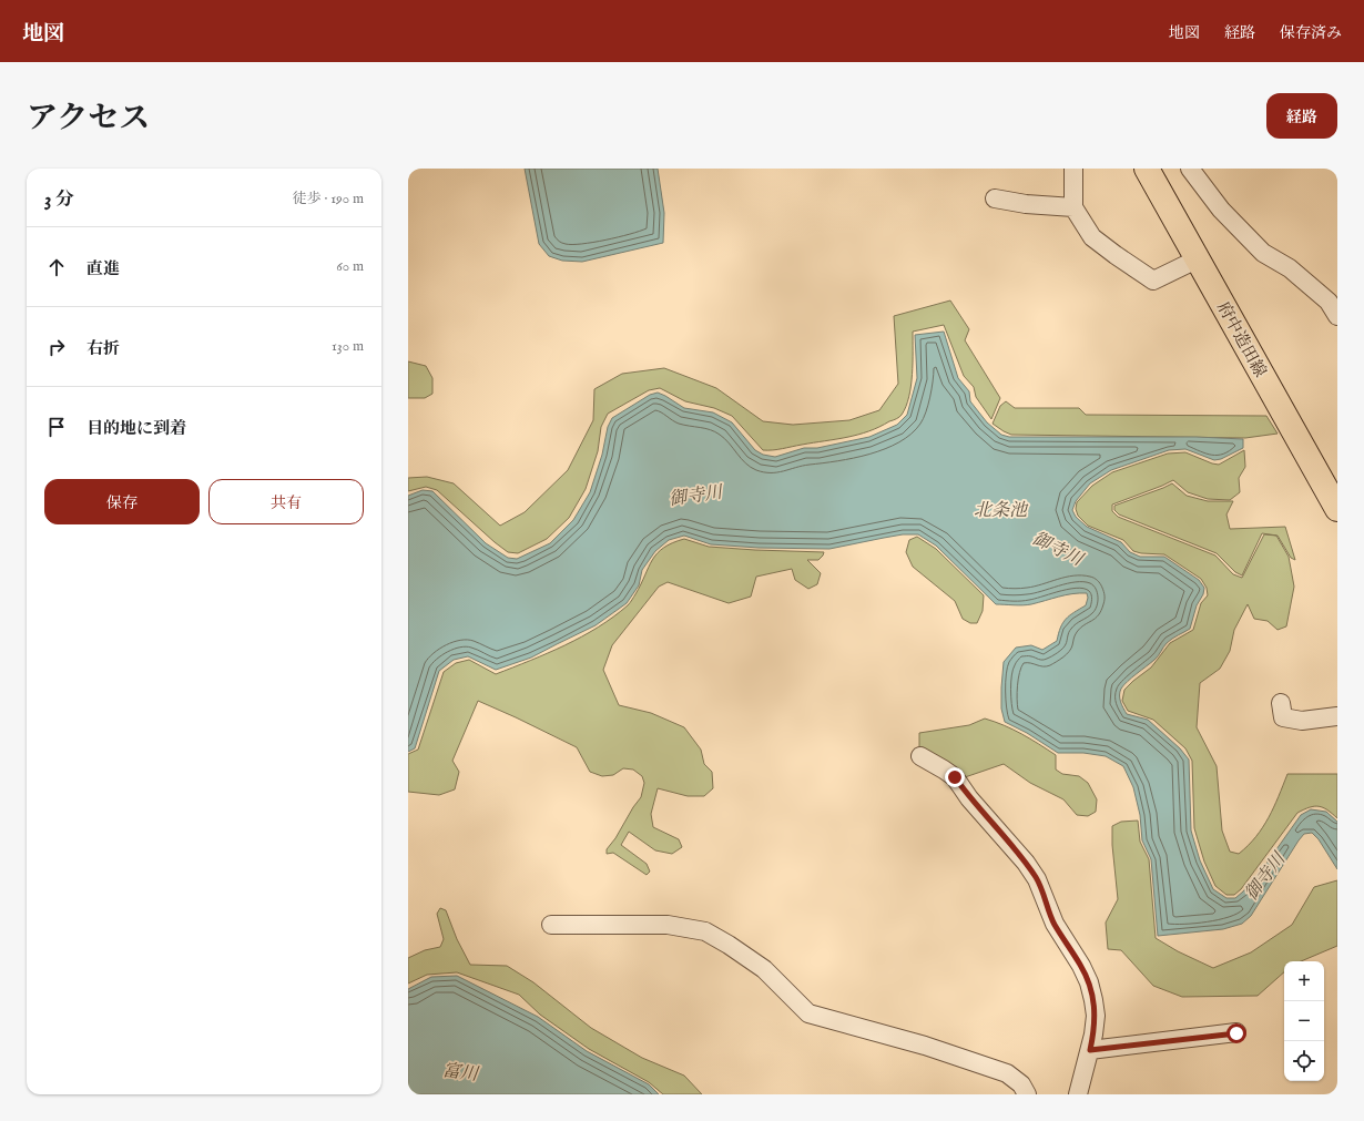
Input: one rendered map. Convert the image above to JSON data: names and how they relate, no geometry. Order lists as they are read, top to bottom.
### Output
{
  "streets": {
    "main road": ["府中造田線"]
  },
  "water": ["御寺川", "北条池", "富川"],
  "page": {
    "header": "地図",
    "nav": ["地図", "経路", "保存済み"],
    "title": "アクセス",
    "buttons": [
      "経路",
      ["保存", "共有"]
    ],
    "heading": ["3 分", "徒歩 · 190 m"],
    "list": [
      ["直進", "60 m"],
      ["右折", "130 m"],
      "目的地に到着"
    ],
    "map_buttons": ["+", "−"]
  }
}
